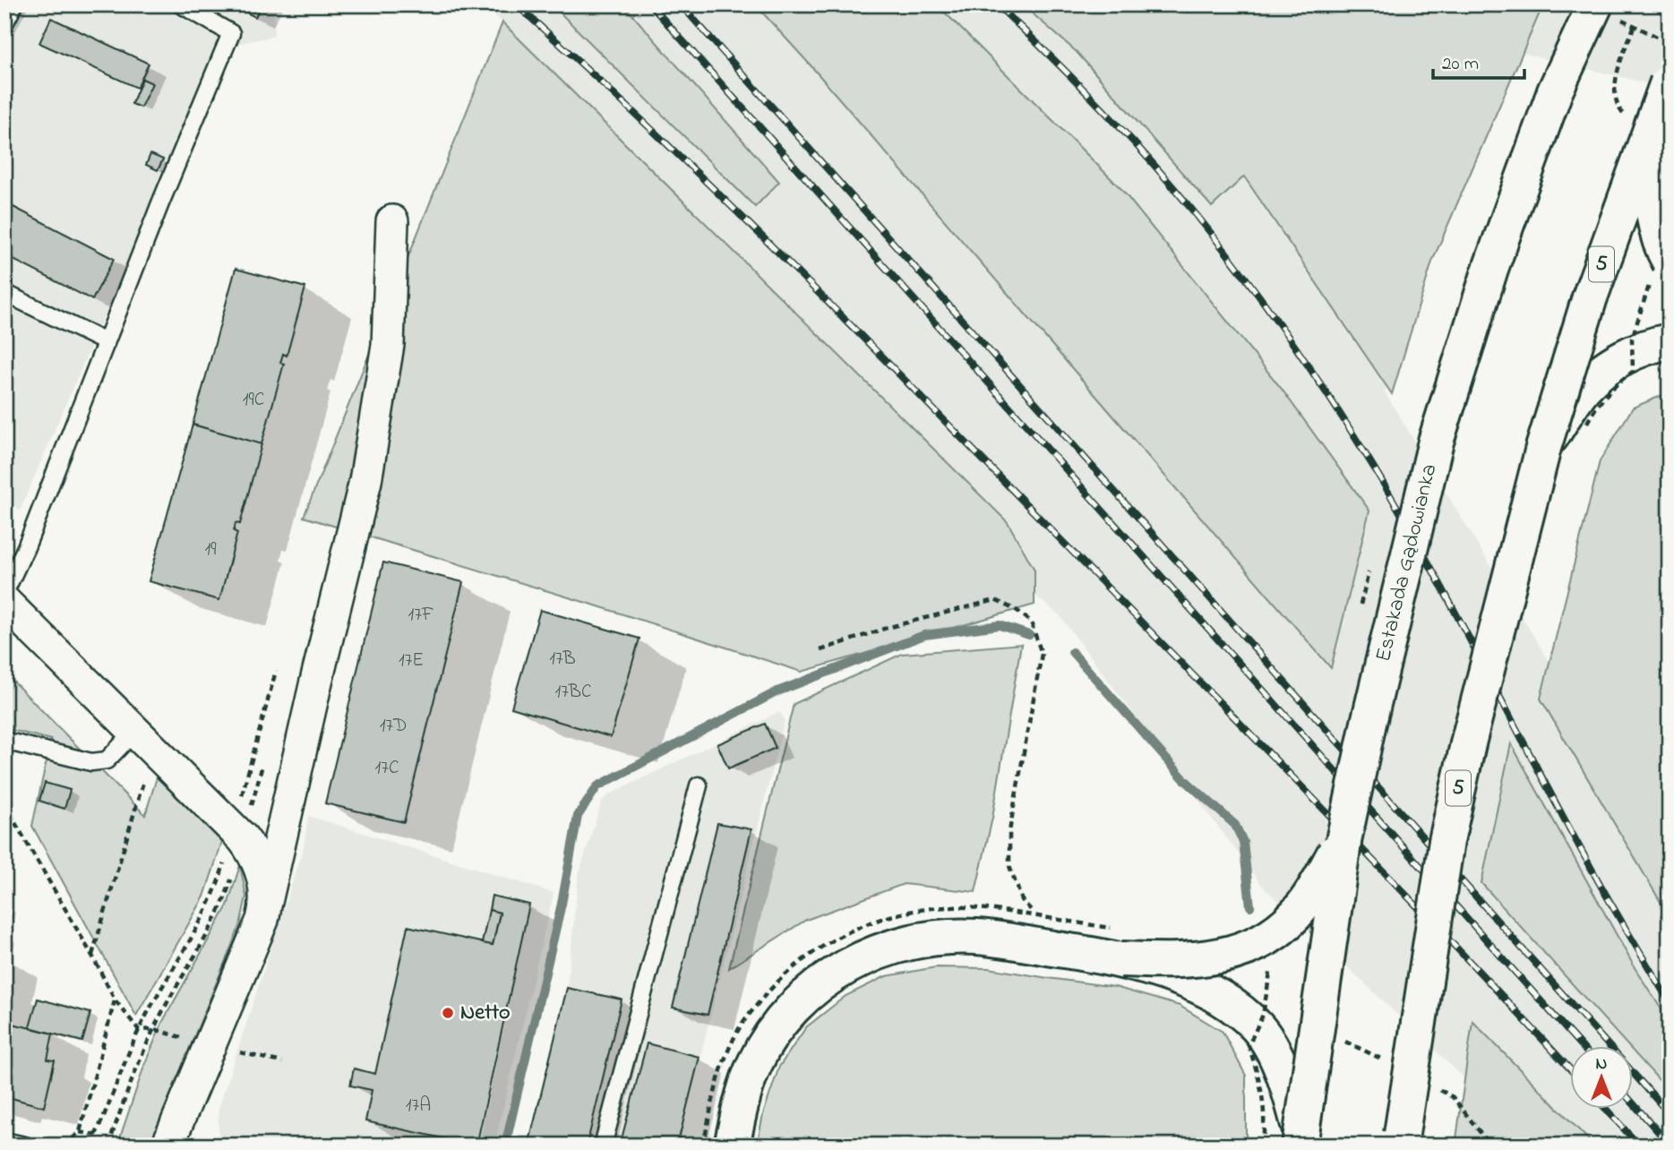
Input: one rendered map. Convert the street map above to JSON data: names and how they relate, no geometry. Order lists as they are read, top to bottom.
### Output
{
  "streets": {
    "main road": ["5", "Estakada Gądowianka"]
  },
  "places": ["Netto"],
  "house_numbers": [
    "19C",
    "19",
    "17F",
    "17B",
    "17E",
    "17BC",
    "17D",
    "17C",
    "17A"
  ],
  "scale_bar": "20 m",
  "north": "top"
}
